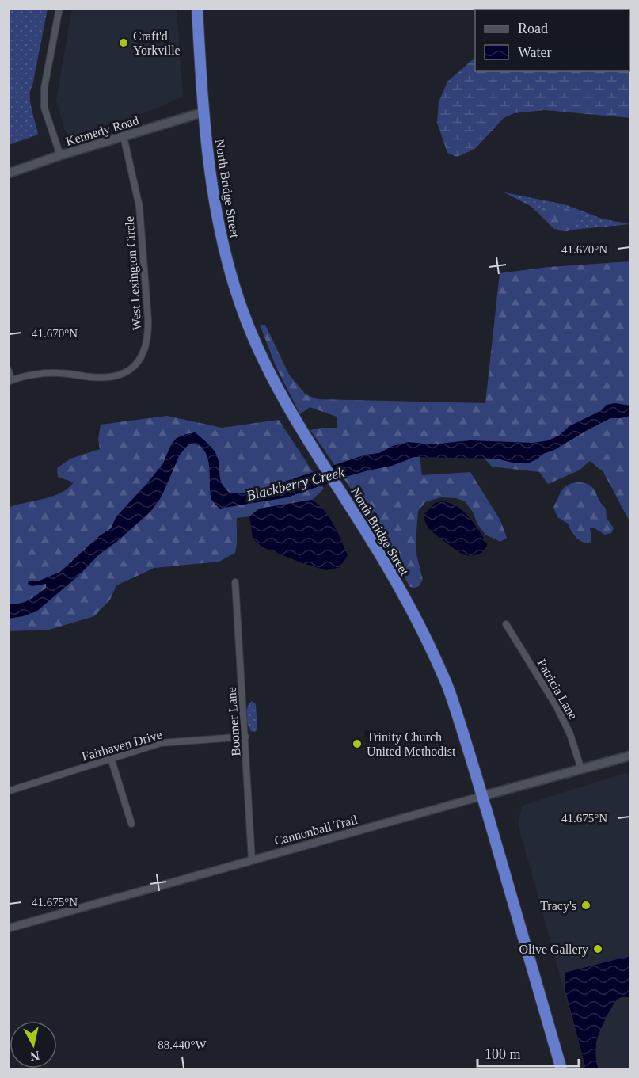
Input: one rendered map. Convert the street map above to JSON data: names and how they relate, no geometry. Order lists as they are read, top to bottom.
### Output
{
  "streets": {
    "highway": ["North Bridge Street"],
    "main road": ["Kennedy Road", "Cannonball Trail"],
    "street": [
      "West Lexington Circle",
      "Patricia Lane",
      "Boomer Lane",
      "Fairhaven Drive"
    ]
  },
  "crossings": [
    ["Kennedy Road", "North Bridge Street"],
    ["Kennedy Road", "West Lexington Circle"],
    ["North Bridge Street", "Cannonball Trail"],
    ["Patricia Lane", "Cannonball Trail"],
    ["Boomer Lane", "Fairhaven Drive"],
    ["Boomer Lane", "Cannonball Trail"]
  ],
  "water": ["Blackberry Creek"],
  "places": [
    "Craft'd Yorkville",
    "Trinity Church United Methodist",
    "Tracy's",
    "Olive Gallery"
  ],
  "legend": ["Road", "Water"],
  "scale_bar": "100 m",
  "north": "bottom",
  "coordinates": ["41.670°N", "41.675°N", "88.440°W"]
}
